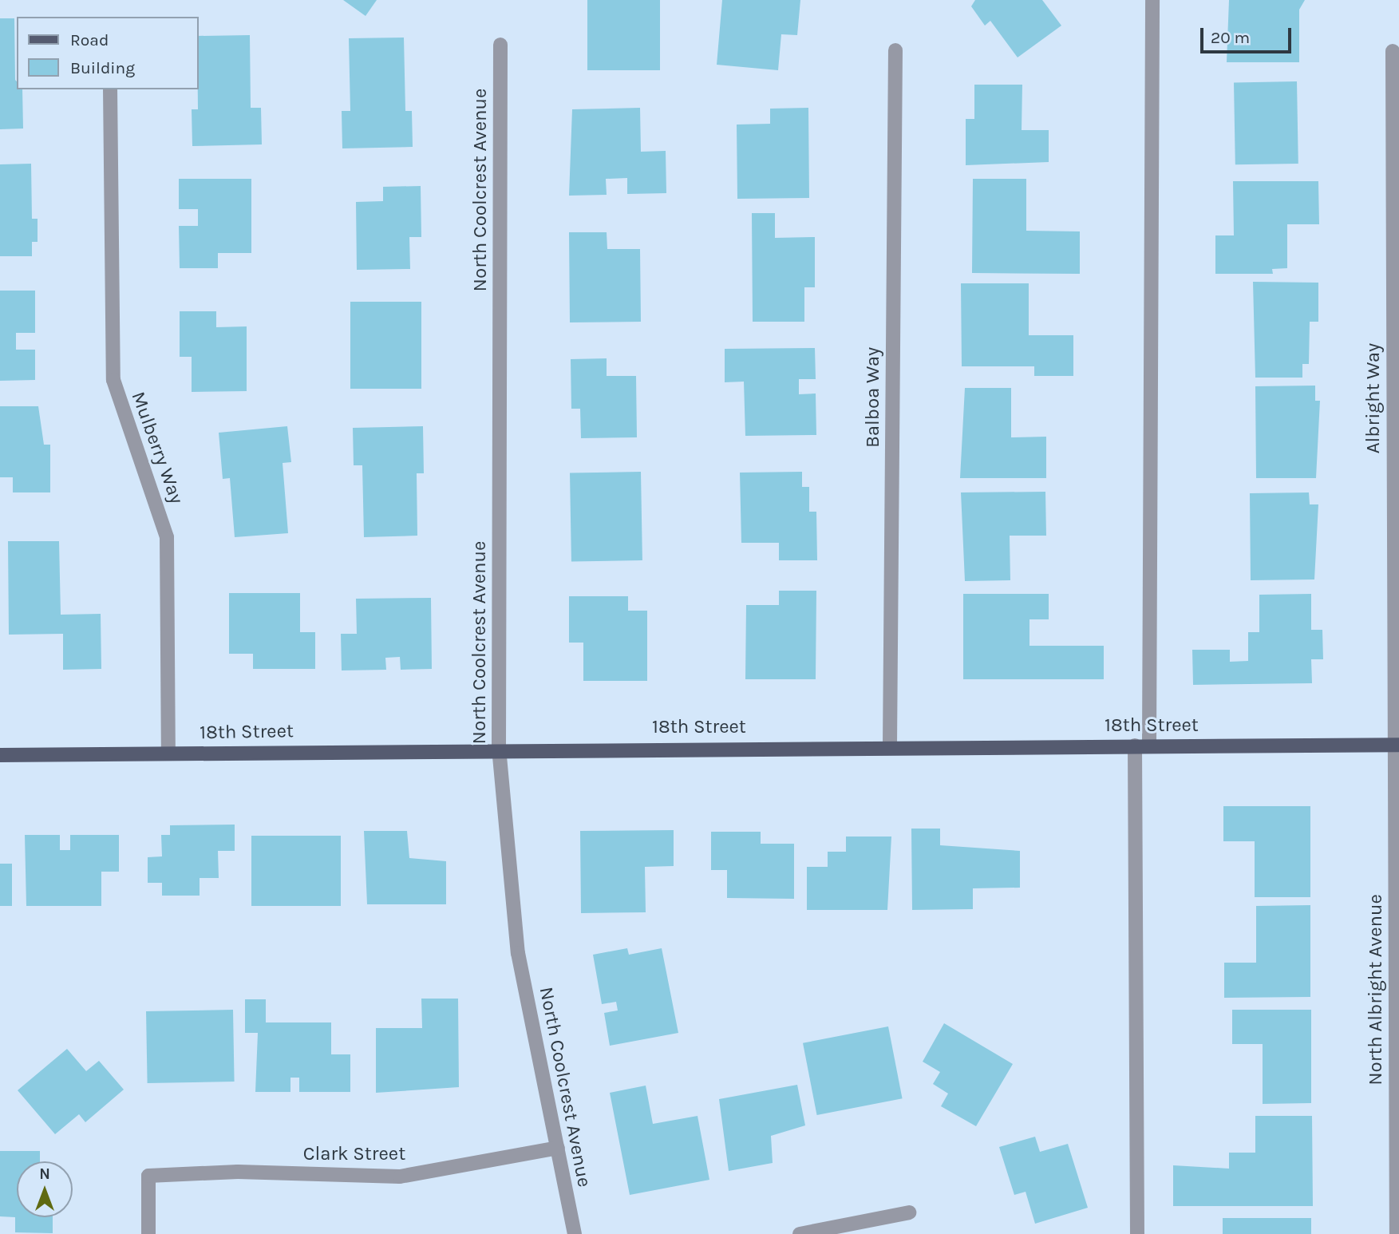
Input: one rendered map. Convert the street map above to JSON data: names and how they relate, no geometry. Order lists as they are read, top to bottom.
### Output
{
  "streets": {
    "main road": ["18th Street"],
    "street": [
      "North Coolcrest Avenue",
      "Balboa Way",
      "Albright Way",
      "Mulberry Way",
      "North Albright Avenue",
      "Clark Street"
    ]
  },
  "crossings": [
    ["North Coolcrest Avenue", "18th Street"],
    ["North Coolcrest Avenue", "Clark Street"],
    ["Balboa Way", "18th Street"],
    ["Albright Way", "18th Street"],
    ["Albright Way", "North Albright Avenue"],
    ["Mulberry Way", "18th Street"],
    ["18th Street", "North Albright Avenue"]
  ],
  "legend": ["Road", "Building"],
  "scale_bar": "20 m",
  "north": "top"
}
